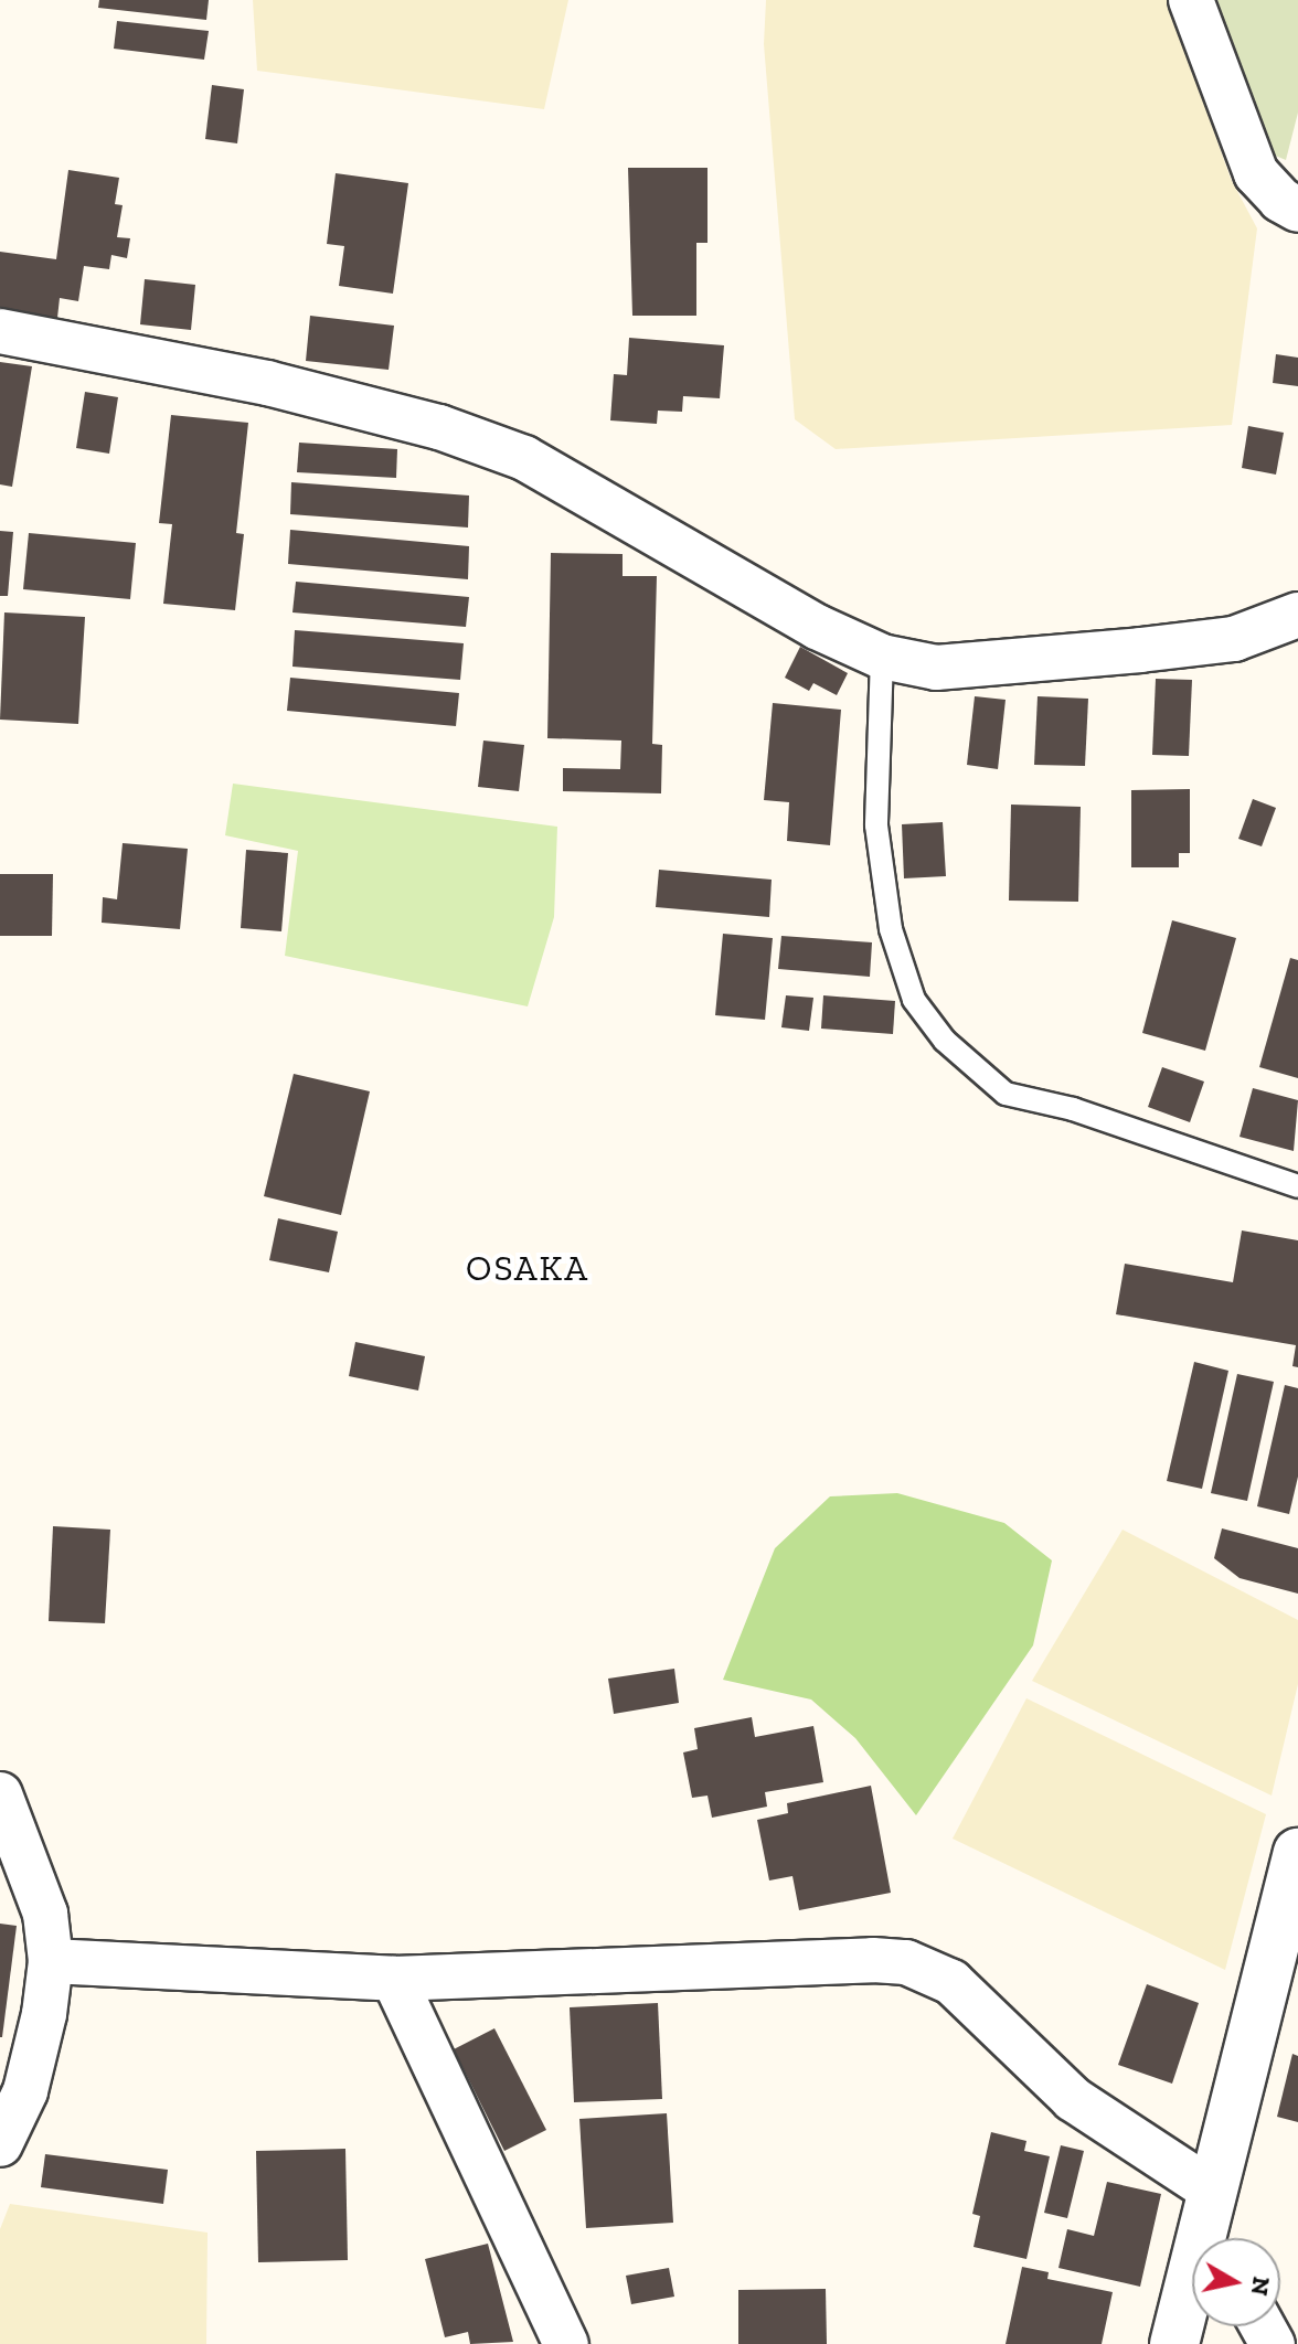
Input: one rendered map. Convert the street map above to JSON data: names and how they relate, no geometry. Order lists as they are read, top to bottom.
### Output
{
  "districts": ["OSAKA"],
  "north": "right"
}
